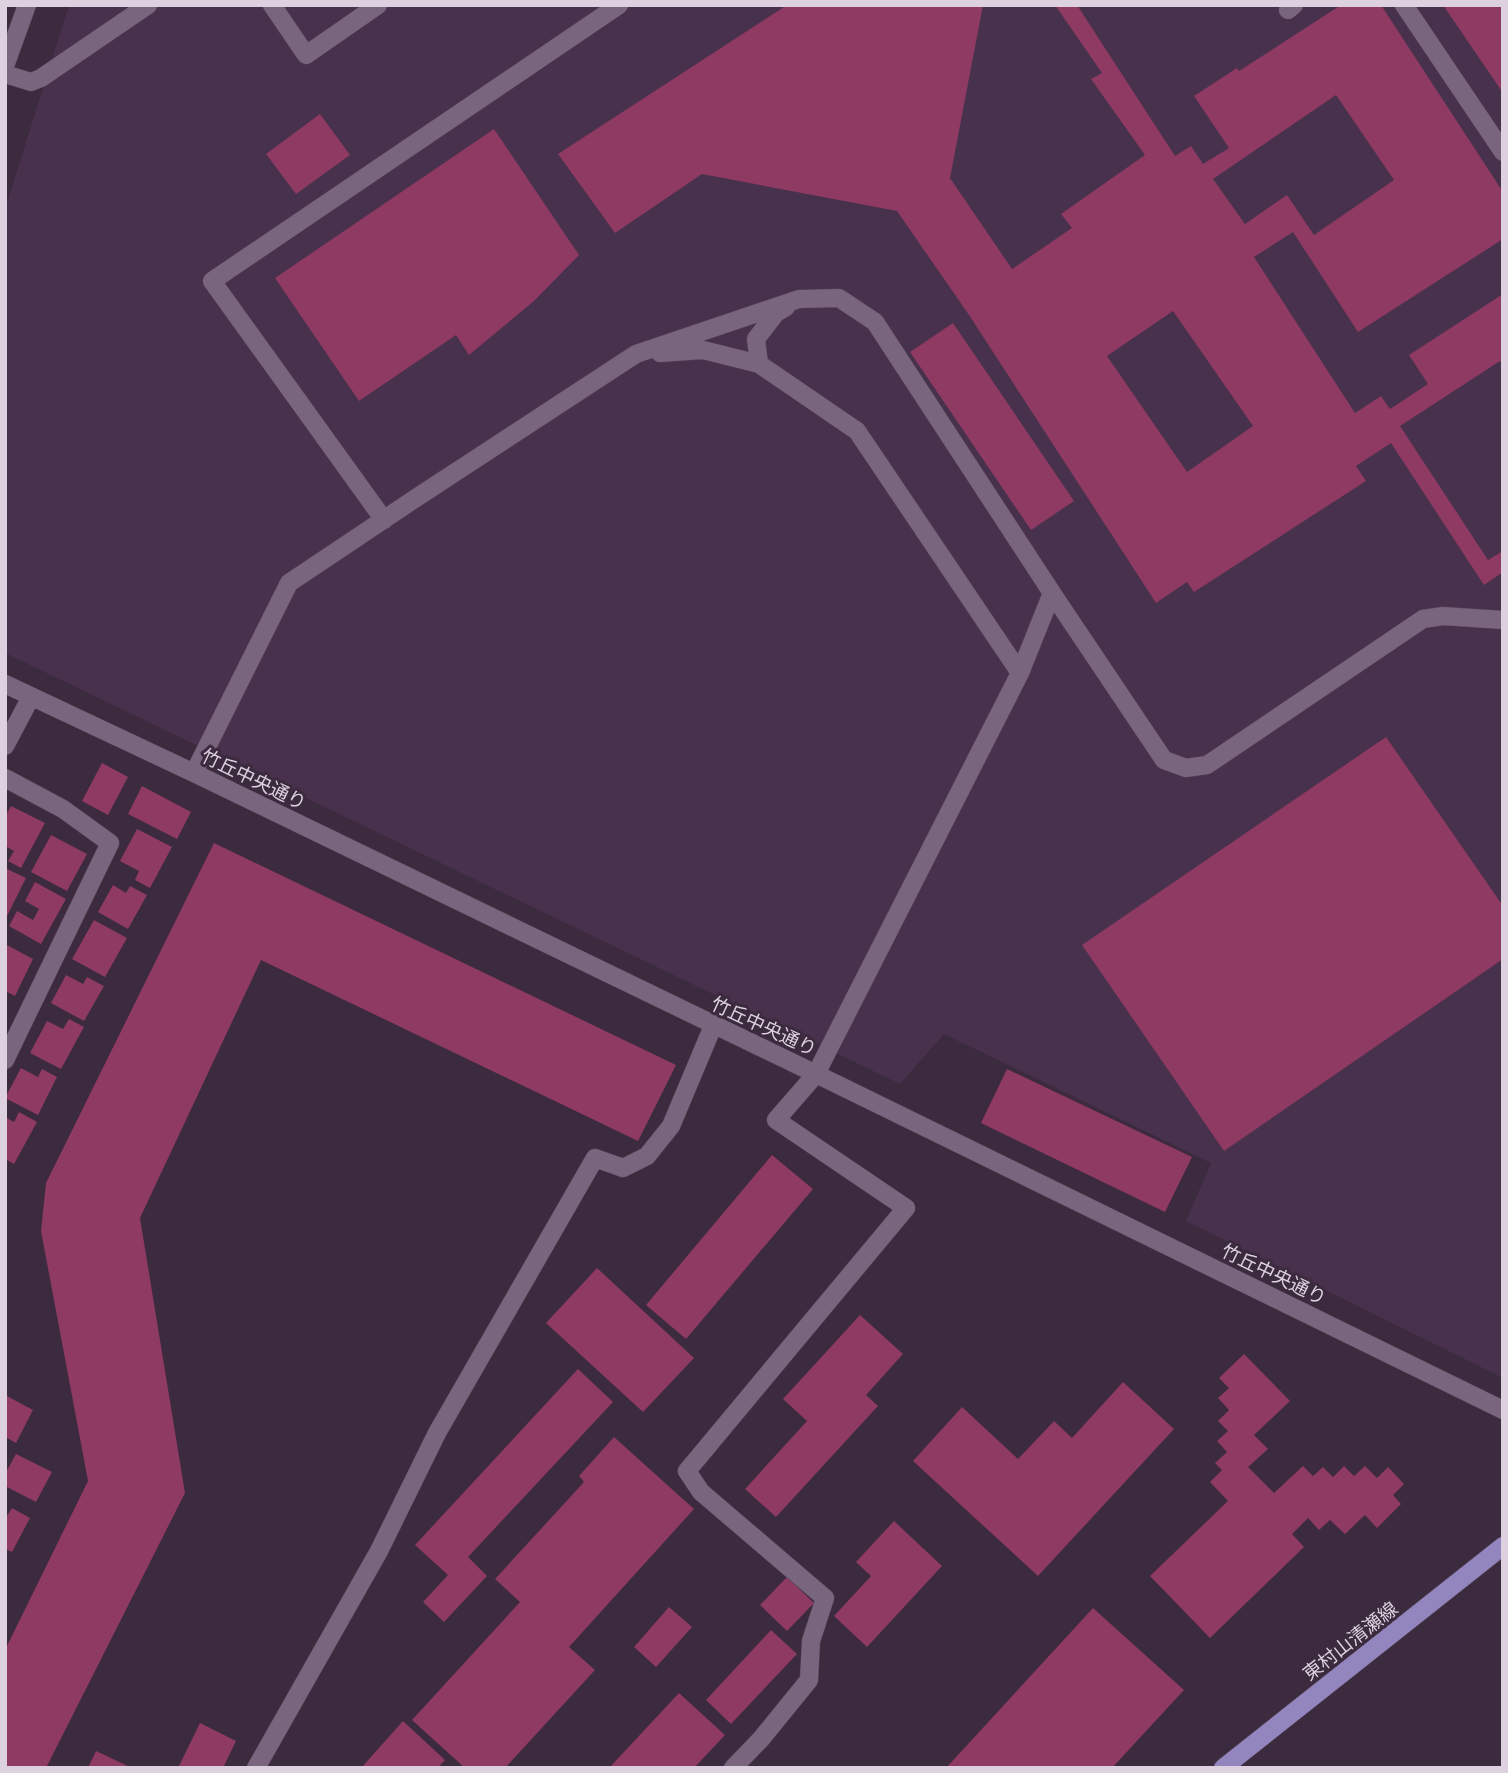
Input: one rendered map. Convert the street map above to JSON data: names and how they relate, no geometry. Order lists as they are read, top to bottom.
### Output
{
  "streets": {
    "main road": ["東村山清瀬線"],
    "street": ["竹丘中央通り"]
  }
}
